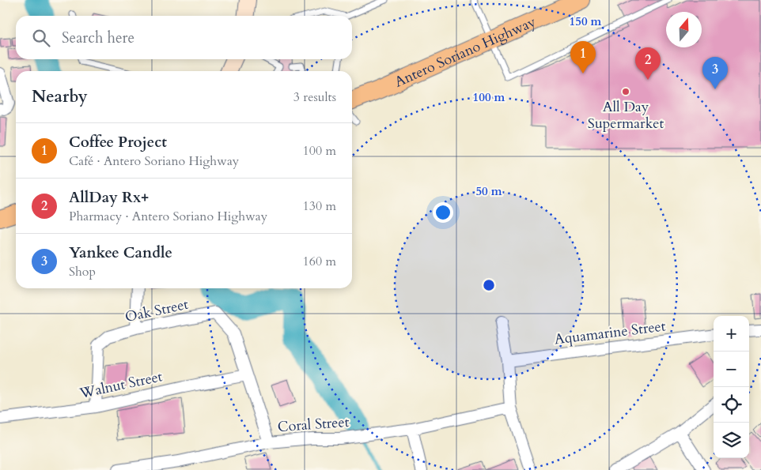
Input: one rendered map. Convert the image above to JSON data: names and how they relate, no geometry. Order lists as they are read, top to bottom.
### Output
{
  "streets": {
    "main road": ["Antero Soriano Highway"],
    "street": [
      "Oak Street",
      "Aquamarine Street",
      "Walnut Street",
      "Coral Street"
    ]
  },
  "crossings": [
    ["Oak Street", "Walnut Street"],
    ["Oak Street", "Coral Street"]
  ],
  "places": ["All Day Supermarket"],
  "north": "top",
  "page": {
    "search": "Search here",
    "pins": ["1", "2", "3"],
    "heading": ["Nearby", "3 results"],
    "list": [
      {
        "mark": "1",
        "name": "Coffee Project",
        "note": "Café · Antero Soriano Highway",
        "value": "100 m"
      },
      {
        "mark": "2",
        "name": "AllDay Rx+",
        "note": "Pharmacy · Antero Soriano Highway",
        "value": "130 m"
      },
      {
        "mark": "3",
        "name": "Yankee Candle",
        "note": "Shop",
        "value": "160 m"
      }
    ],
    "map_buttons": ["+", "−"]
  },
  "rings": ["150 m", "100 m", "50 m"]
}
